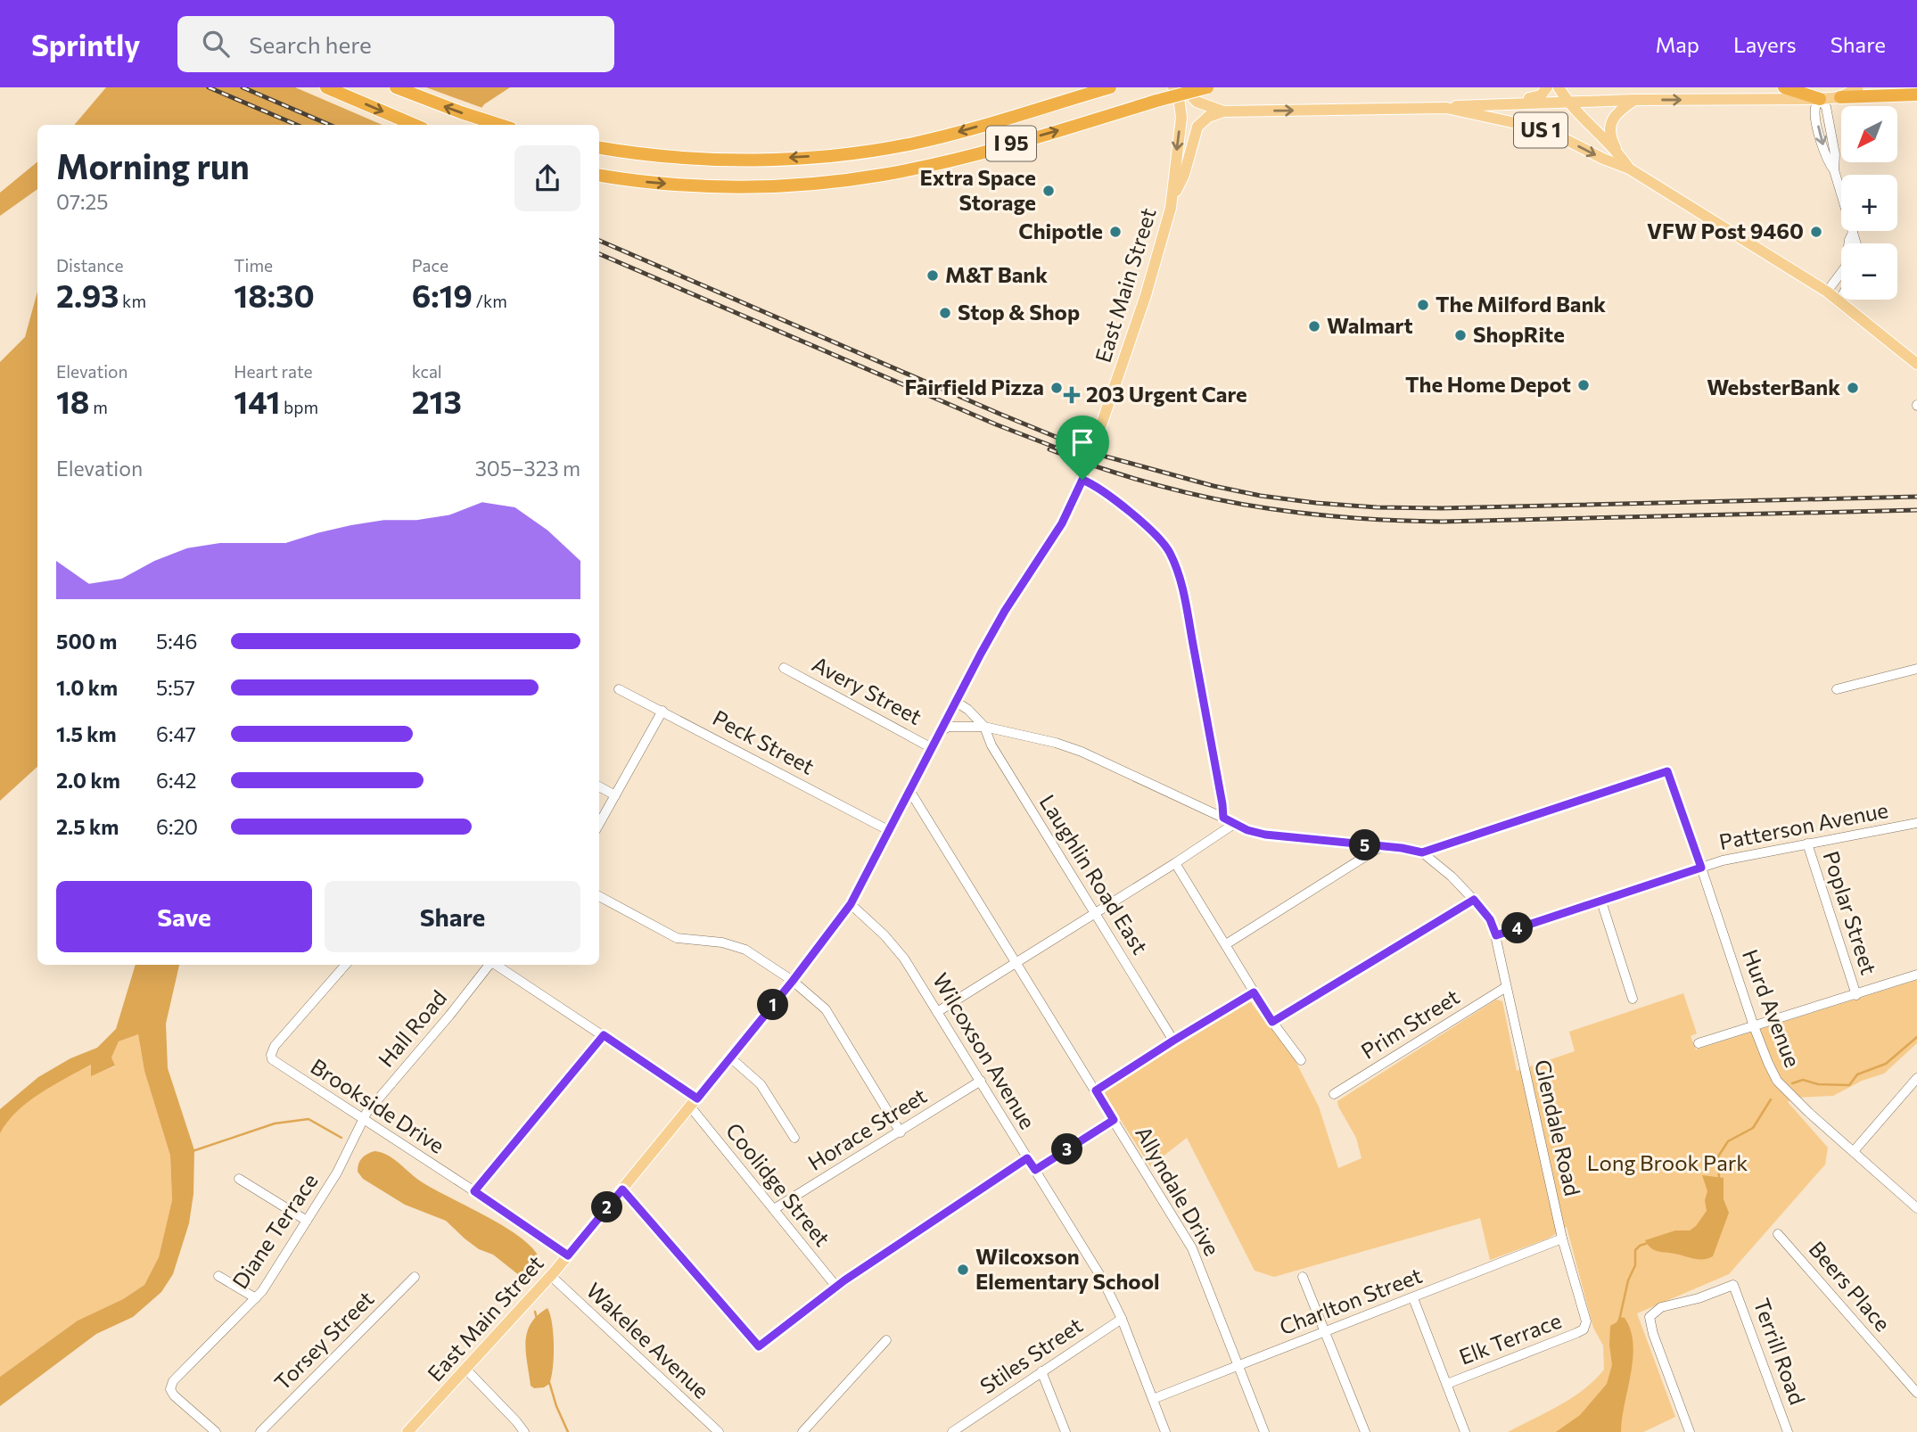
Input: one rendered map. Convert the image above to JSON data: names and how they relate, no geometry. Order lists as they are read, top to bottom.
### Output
{
  "streets": {
    "highway": ["I 95"],
    "main road": ["US 1", "East Main Street"],
    "street": [
      "Avery Street",
      "Peck Street",
      "Patterson Avenue",
      "Laughlin Road East",
      "Poplar Street",
      "Hurd Avenue",
      "Prim Street",
      "Hall Road",
      "Wilcoxson Avenue",
      "Brookside Drive",
      "Glendale Road",
      "Horace Street",
      "Coolidge Street",
      "Allyndale Drive",
      "Diane Terrace",
      "Beers Place",
      "Charlton Street",
      "Elk Terrace",
      "Torsey Street",
      "Wakelee Avenue",
      "Terrill Road",
      "Stiles Street"
    ]
  },
  "crossings": [
    ["US 1", "East Main Street"],
    ["East Main Street", "Avery Street"],
    ["East Main Street", "Peck Street"],
    ["East Main Street", "Wilcoxson Avenue"],
    ["East Main Street", "Brookside Drive"],
    ["East Main Street", "Coolidge Street"],
    ["East Main Street", "Allyndale Drive"],
    ["East Main Street", "Wakelee Avenue"],
    ["Patterson Avenue", "Poplar Street"],
    ["Patterson Avenue", "Hurd Avenue"],
    ["Patterson Avenue", "Glendale Road"],
    ["Prim Street", "Glendale Road"],
    ["Hall Road", "Brookside Drive"],
    ["Hall Road", "Diane Terrace"],
    ["Wilcoxson Avenue", "Horace Street"],
    ["Wilcoxson Avenue", "Charlton Street"],
    ["Wilcoxson Avenue", "Stiles Street"],
    ["Brookside Drive", "Diane Terrace"],
    ["Glendale Road", "Charlton Street"],
    ["Glendale Road", "Elk Terrace"],
    ["Horace Street", "Coolidge Street"],
    ["Allyndale Drive", "Charlton Street"]
  ],
  "parks": ["Long Brook Park"],
  "places": {
    "other": [
      "Extra Space Storage",
      "Chipotle",
      "VFW Post 9460",
      "M&T Bank",
      "The Milford Bank",
      "Stop & Shop",
      "Walmart",
      "ShopRite",
      "The Home Depot",
      "Fairfield Pizza",
      "WebsterBank",
      "Wilcoxson Elementary School"
    ],
    "health": ["203 Urgent Care"]
  },
  "north": "bottom left",
  "page": {
    "header": "Sprintly",
    "search": "Search here",
    "nav": ["Map", "Layers", "Share"],
    "map_buttons": ["+", "−"],
    "heading": ["Morning run", "07:25"],
    "stats": [
      ["Distance", "2.93 km"],
      ["Time", "18:30"],
      ["Pace", "6:19 /km"],
      ["Elevation", "18 m"],
      ["Heart rate", "141 bpm"],
      ["kcal", "213"]
    ],
    "chart": ["Elevation", "305–323 m"],
    "list": [
      {
        "name": "500 m",
        "note": "5:46"
      },
      {
        "name": "1.0 km",
        "note": "5:57"
      },
      {
        "name": "1.5 km",
        "note": "6:47"
      },
      {
        "name": "2.0 km",
        "note": "6:42"
      },
      {
        "name": "2.5 km",
        "note": "6:20"
      }
    ],
    "pins": [
      "5",
      "4",
      "1",
      "3",
      "2"
    ],
    "buttons": ["Save", "Share"]
  }
}
